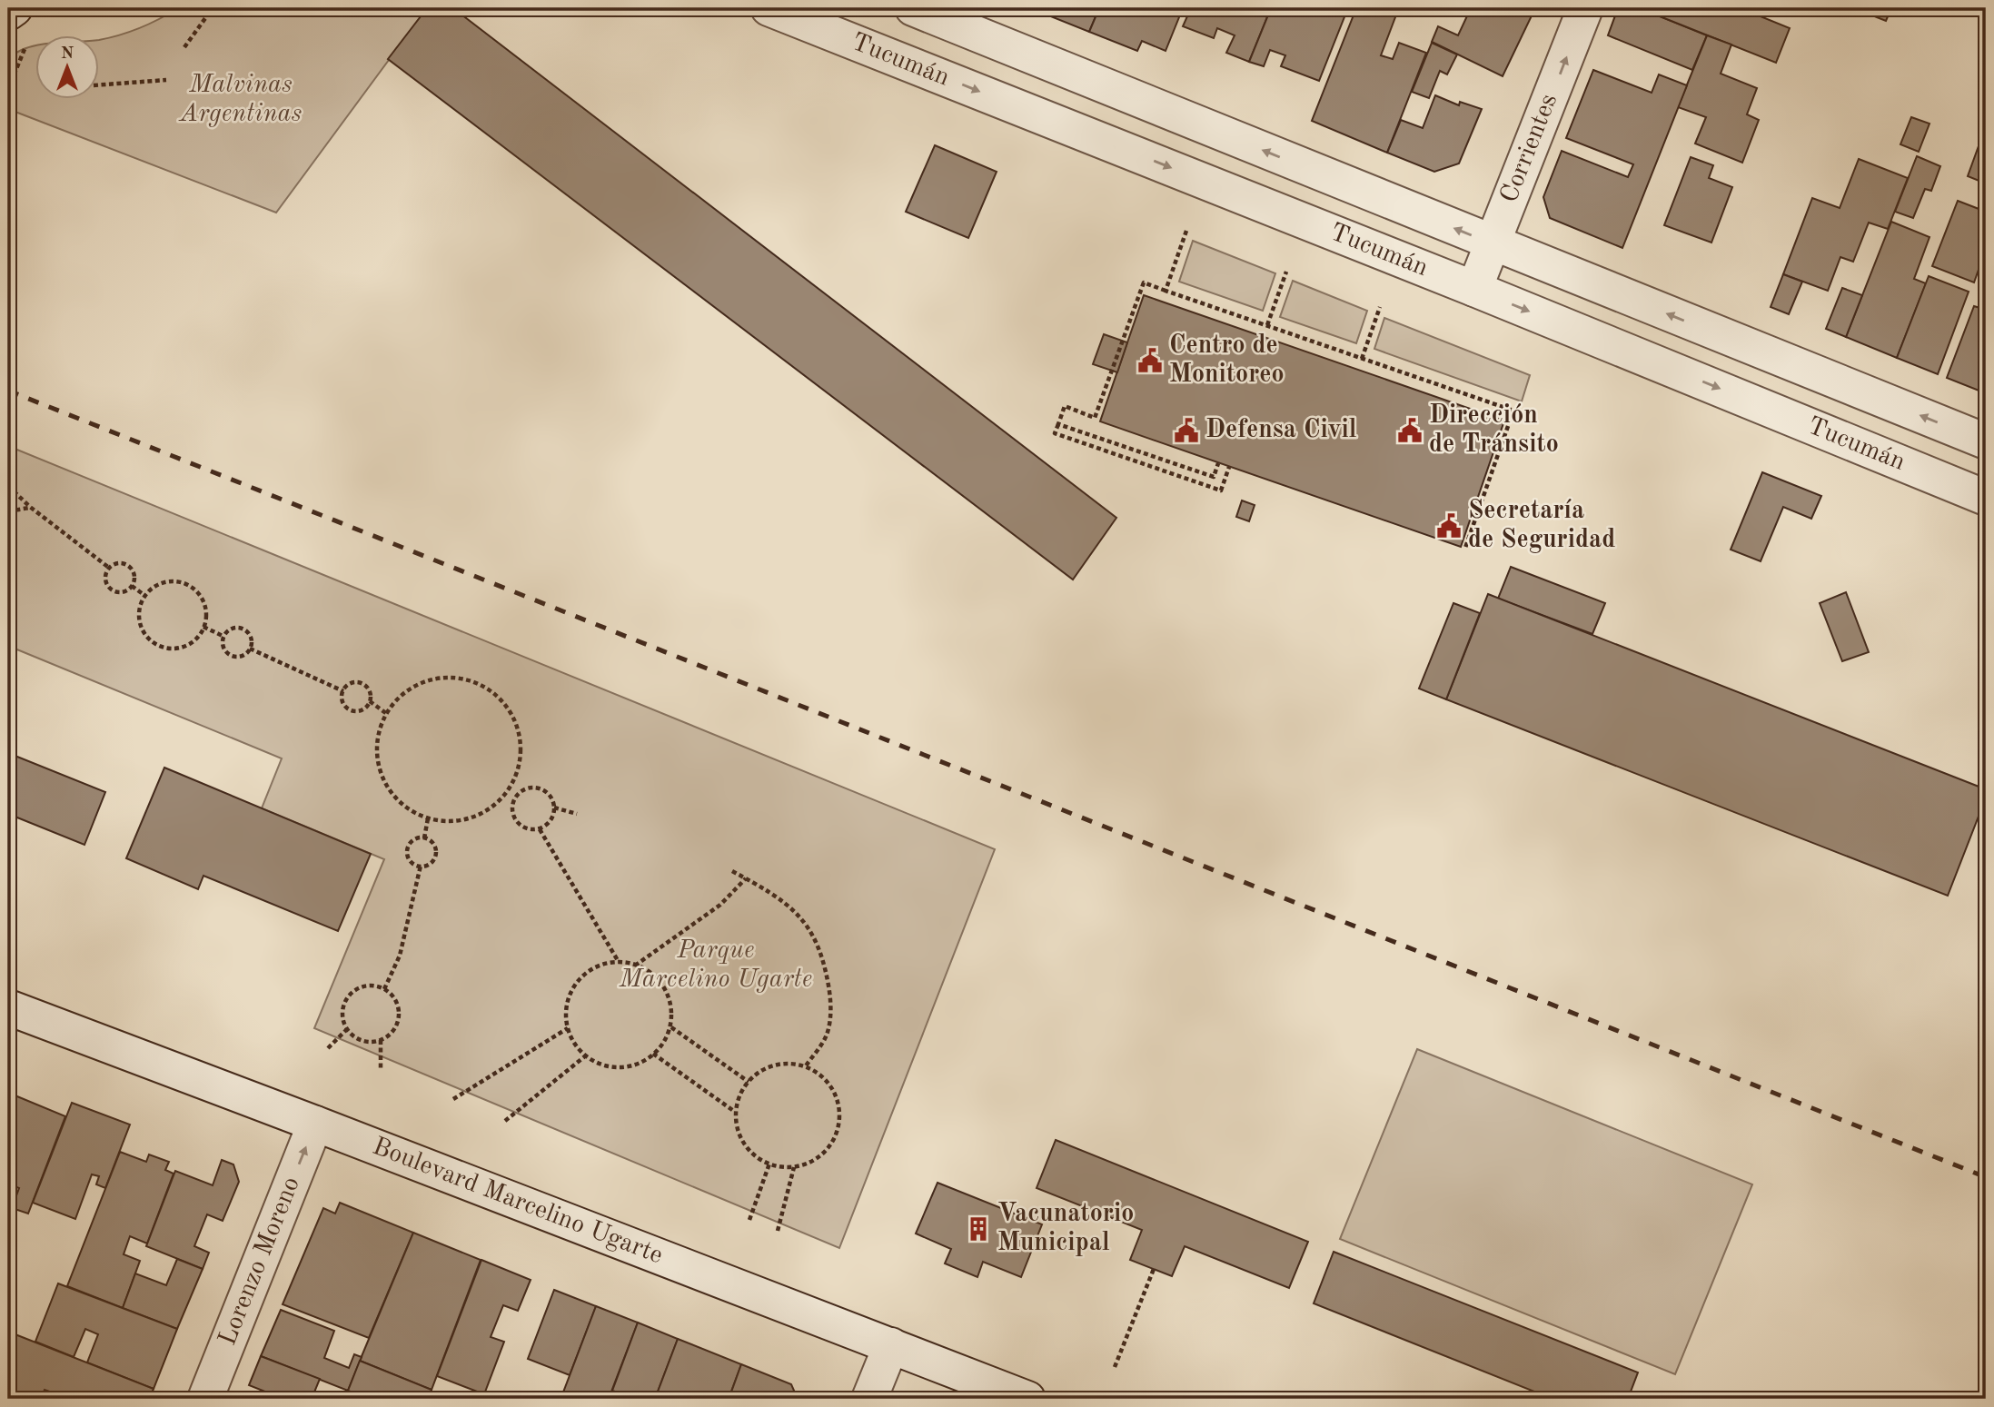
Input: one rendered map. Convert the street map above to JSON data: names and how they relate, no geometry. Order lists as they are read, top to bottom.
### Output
{
  "streets": {
    "street": [
      "Tucumán",
      "Corrientes",
      "Boulevard Marcelino Ugarte",
      "Lorenzo Moreno"
    ]
  },
  "crossings": [
    ["Tucumán", "Corrientes"],
    ["Boulevard Marcelino Ugarte", "Lorenzo Moreno"]
  ],
  "one_way": ["Corrientes", "Lorenzo Moreno"],
  "parks": ["Malvinas Argentinas", "Parque Marcelino Ugarte"],
  "places": {
    "public building": [
      "Centro de Monitoreo",
      "Defensa Civil",
      "Dirección de Tránsito",
      "Secretaría de Seguridad"
    ],
    "building": ["Vacunatorio Municipal"]
  },
  "north": "top"
}
